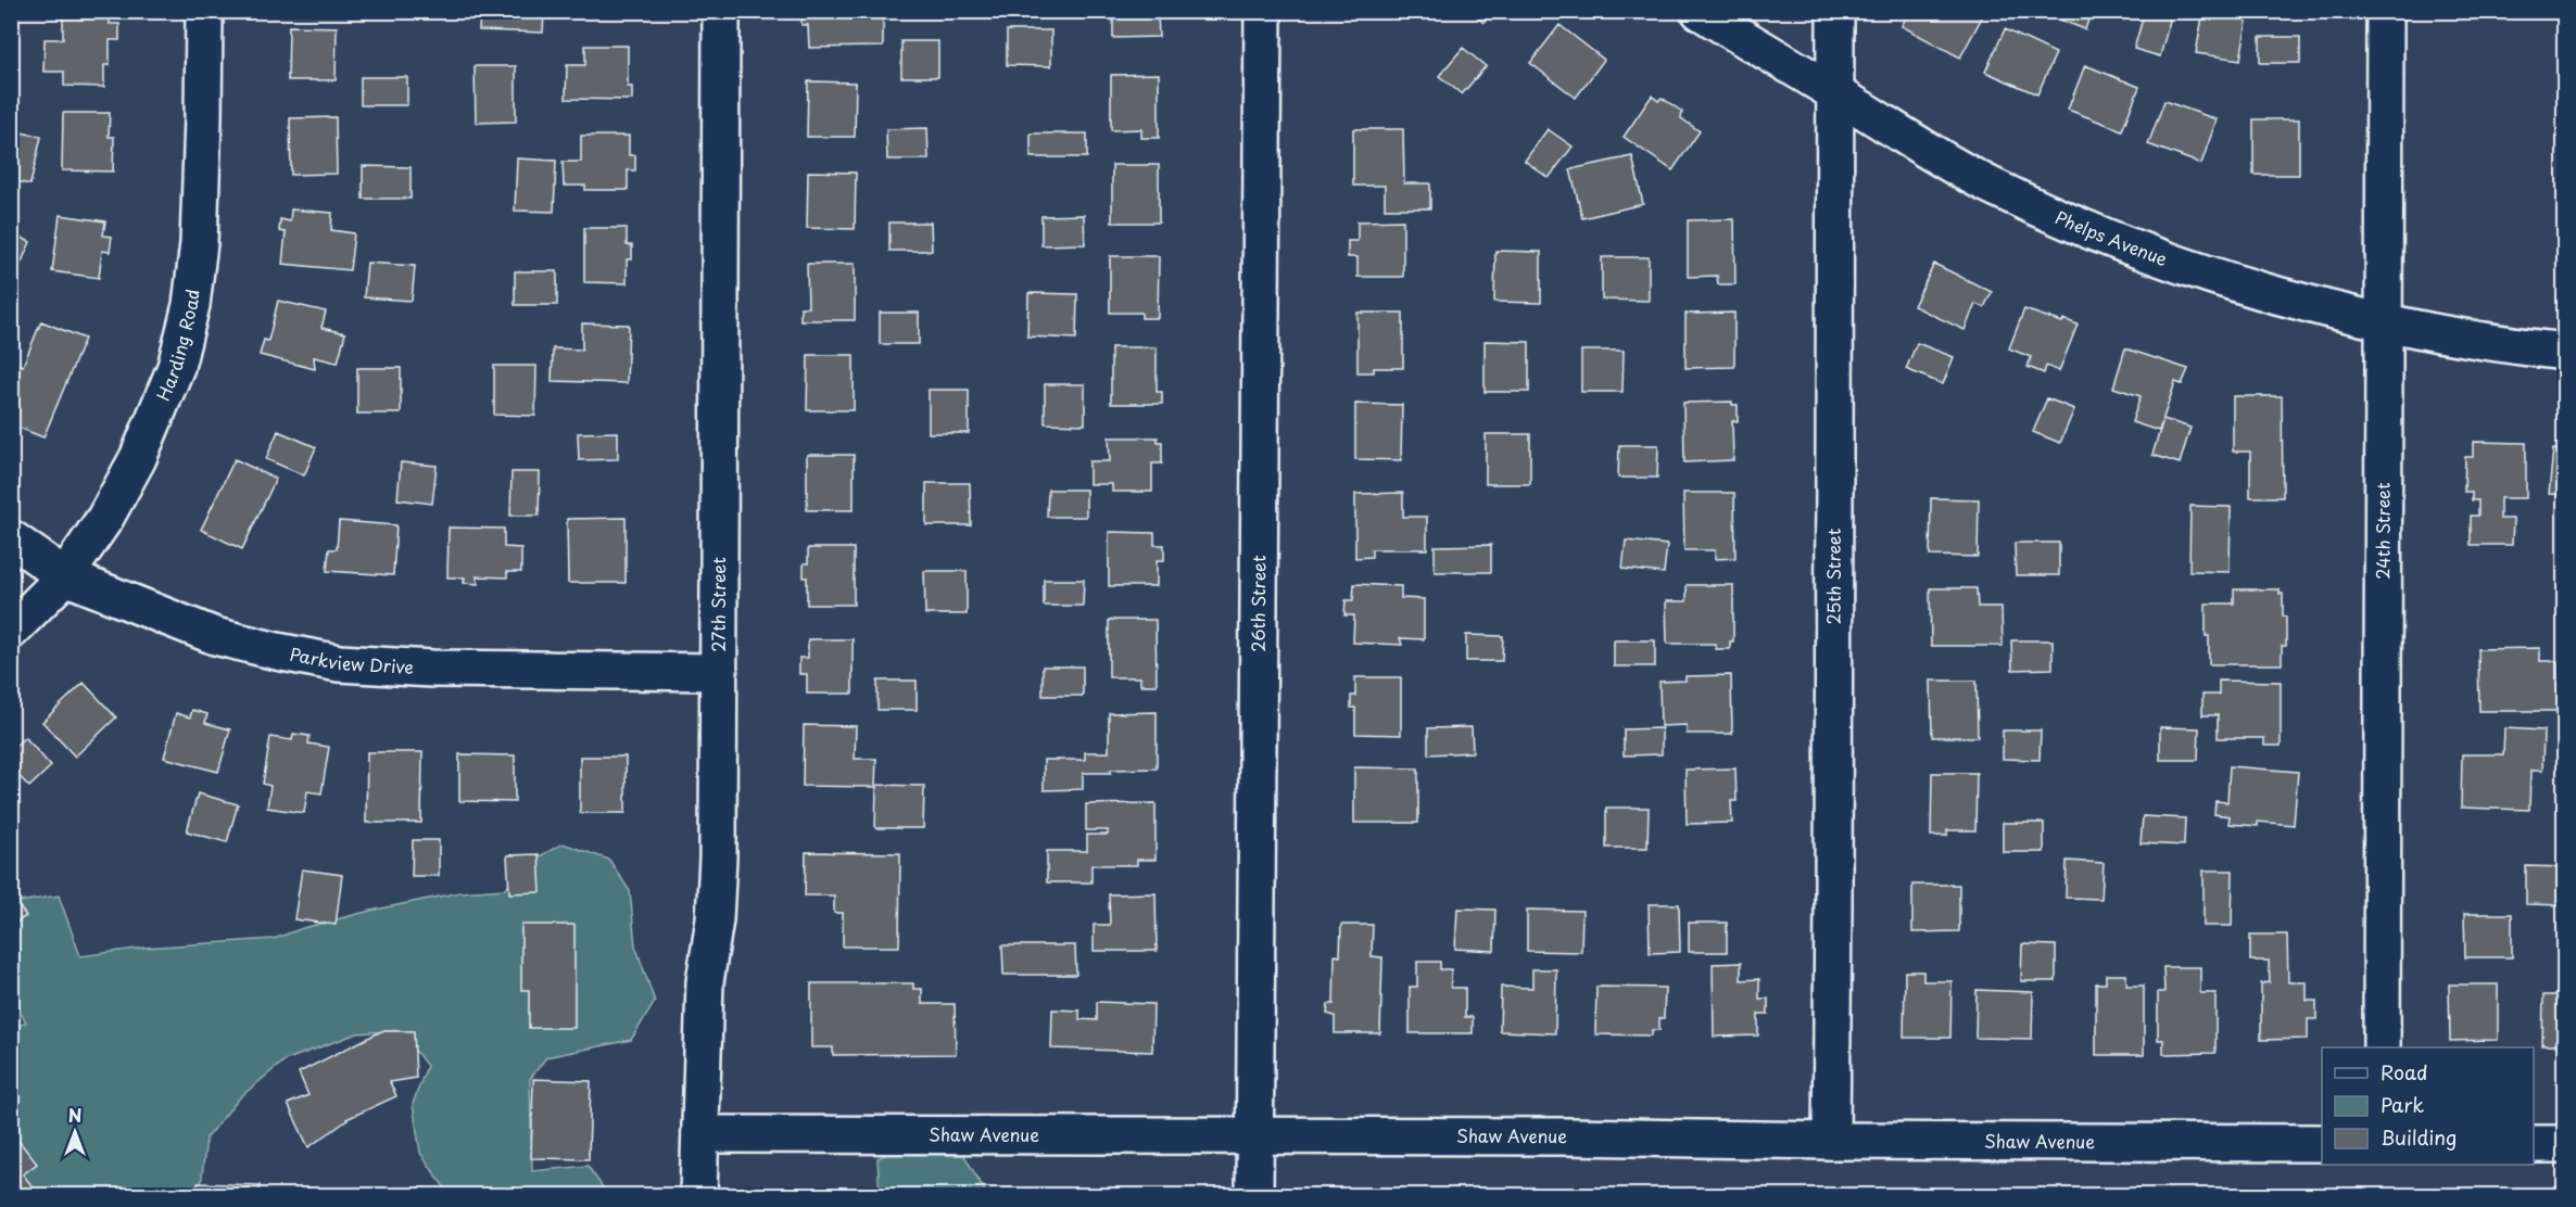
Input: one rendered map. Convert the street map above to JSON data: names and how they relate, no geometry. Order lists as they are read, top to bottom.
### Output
{
  "streets": {
    "street": [
      "Phelps Avenue",
      "Harding Road",
      "24th Street",
      "25th Street",
      "27th Street",
      "26th Street",
      "Parkview Drive",
      "Shaw Avenue"
    ]
  },
  "crossings": [
    ["Phelps Avenue", "24th Street"],
    ["Phelps Avenue", "25th Street"],
    ["Harding Road", "Parkview Drive"],
    ["25th Street", "Shaw Avenue"],
    ["27th Street", "Parkview Drive"],
    ["27th Street", "Shaw Avenue"],
    ["26th Street", "Shaw Avenue"]
  ],
  "legend": ["Road", "Park", "Building"],
  "north": "top"
}
